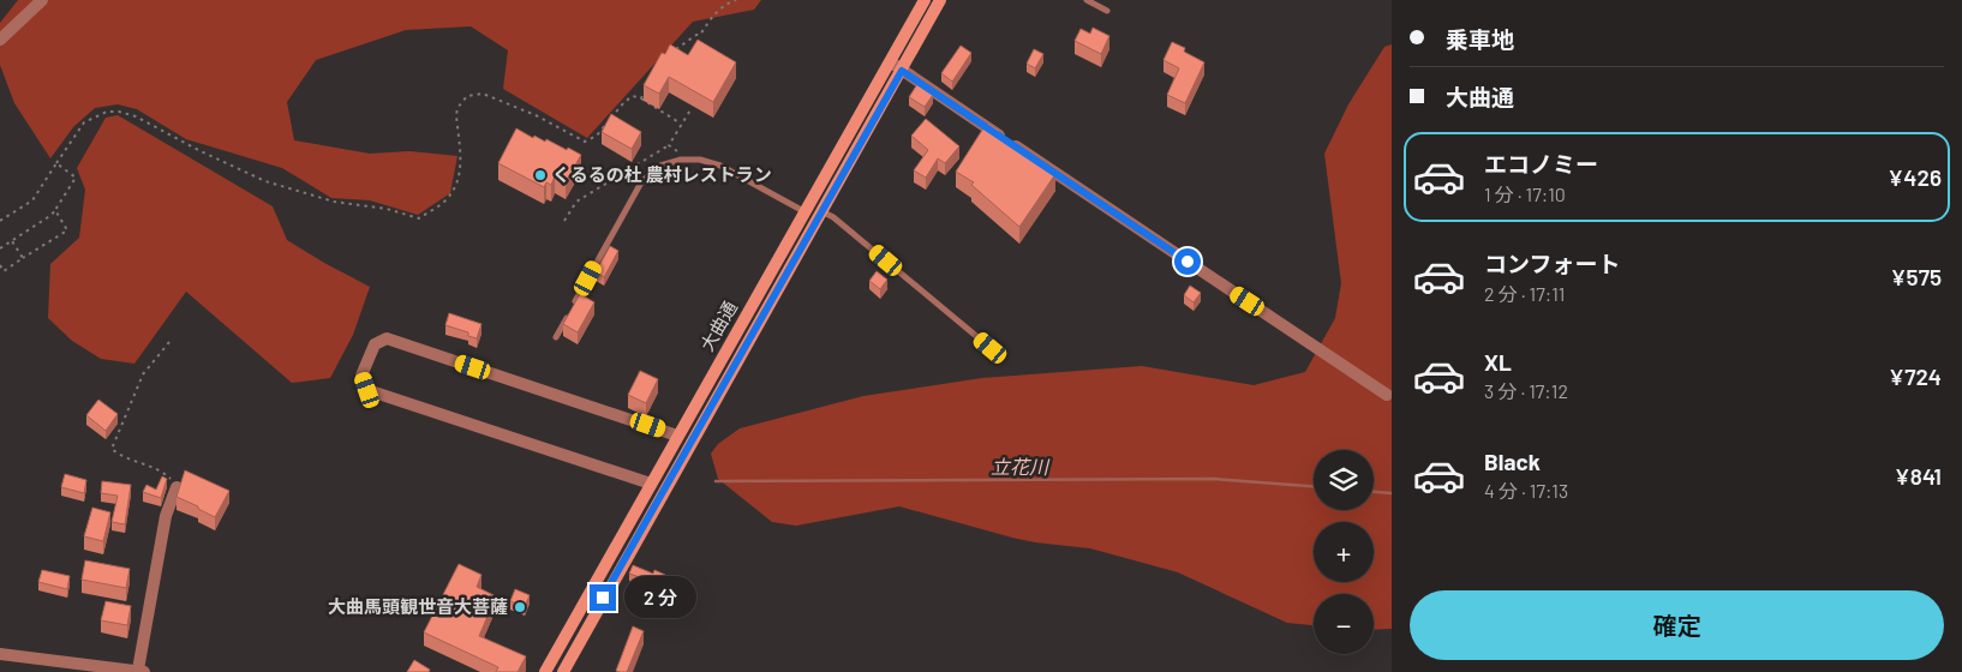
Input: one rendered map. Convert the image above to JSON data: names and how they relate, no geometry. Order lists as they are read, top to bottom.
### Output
{
  "streets": {
    "main road": ["大曲通"]
  },
  "water": ["立花川"],
  "places": ["くるるの杜 農村レストラン", "大曲馬頭観世音大菩薩"],
  "page": {
    "banner": ["乗車地", "大曲通"],
    "list": [
      {
        "name": "エコノミー",
        "note": "1 分 · 17:10",
        "value": "¥426"
      },
      {
        "name": "コンフォート",
        "note": "2 分 · 17:11",
        "value": "¥575"
      },
      {
        "name": "XL",
        "note": "3 分 · 17:12",
        "value": "¥724"
      },
      {
        "name": "Black",
        "note": "4 分 · 17:13",
        "value": "¥841"
      }
    ],
    "map_buttons": ["+", "−"],
    "bubble": "2 分",
    "buttons": "確定"
  }
}
